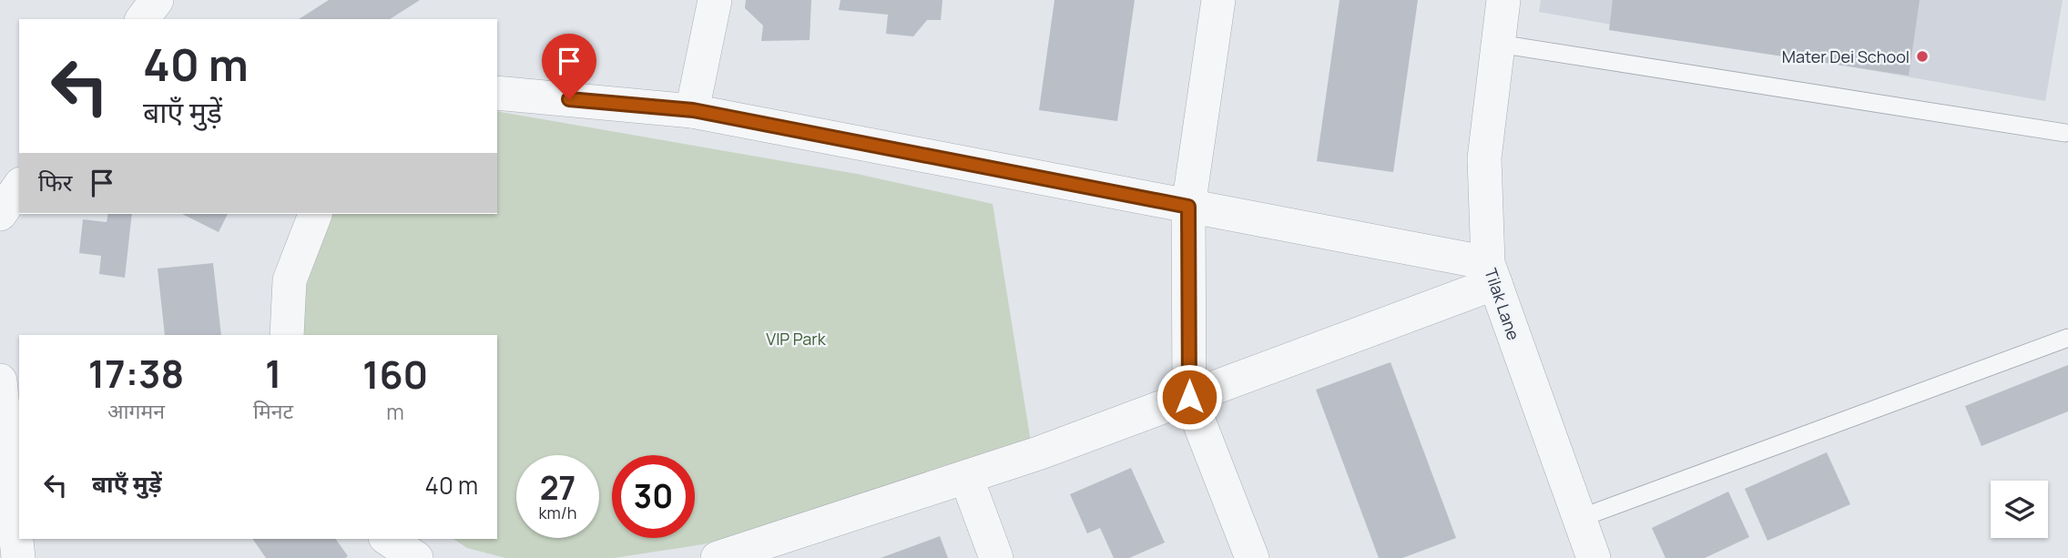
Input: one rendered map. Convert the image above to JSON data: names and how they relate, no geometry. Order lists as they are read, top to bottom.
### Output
{
  "streets": {
    "street": ["Tilak Lane"]
  },
  "parks": ["VIP Park"],
  "places": ["Mater Dei School"],
  "page": {
    "turn": ["40 m", "बाएँ मुड़ें"],
    "then": "फिर",
    "eta": [
      "17:38",
      "आगमन",
      "1",
      "मिनट",
      "160",
      "m"
    ],
    "list": [
      {
        "name": "बाएँ मुड़ें",
        "value": "40 m"
      }
    ],
    "speed": "27 km/h",
    "limit": "30"
  }
}
